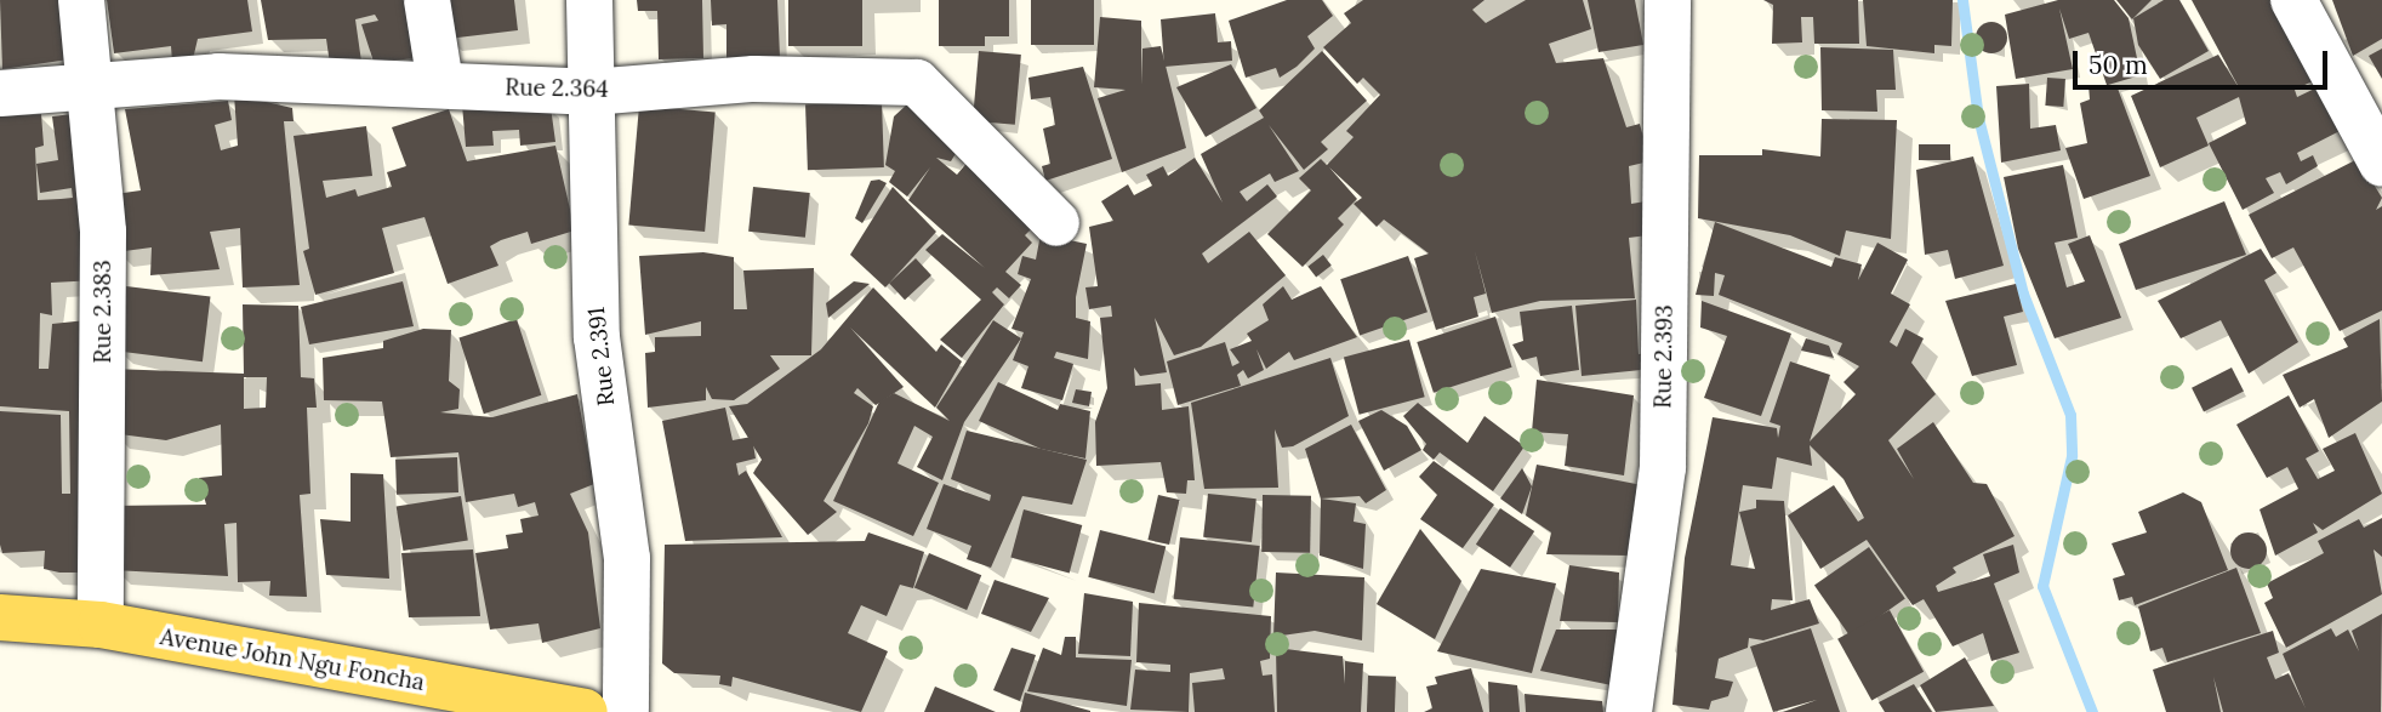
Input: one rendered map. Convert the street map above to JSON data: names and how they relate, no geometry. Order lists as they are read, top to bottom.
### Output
{
  "streets": {
    "main road": ["Avenue John Ngu Foncha"],
    "street": [
      "Rue 2.364",
      "Rue 2.383",
      "Rue 2.391",
      "Rue 2.393"
    ]
  },
  "crossings": [
    ["Rue 2.364", "Rue 2.383"],
    ["Rue 2.364", "Rue 2.391"],
    ["Rue 2.383", "Avenue John Ngu Foncha"]
  ],
  "scale_bar": "50 m"
}
